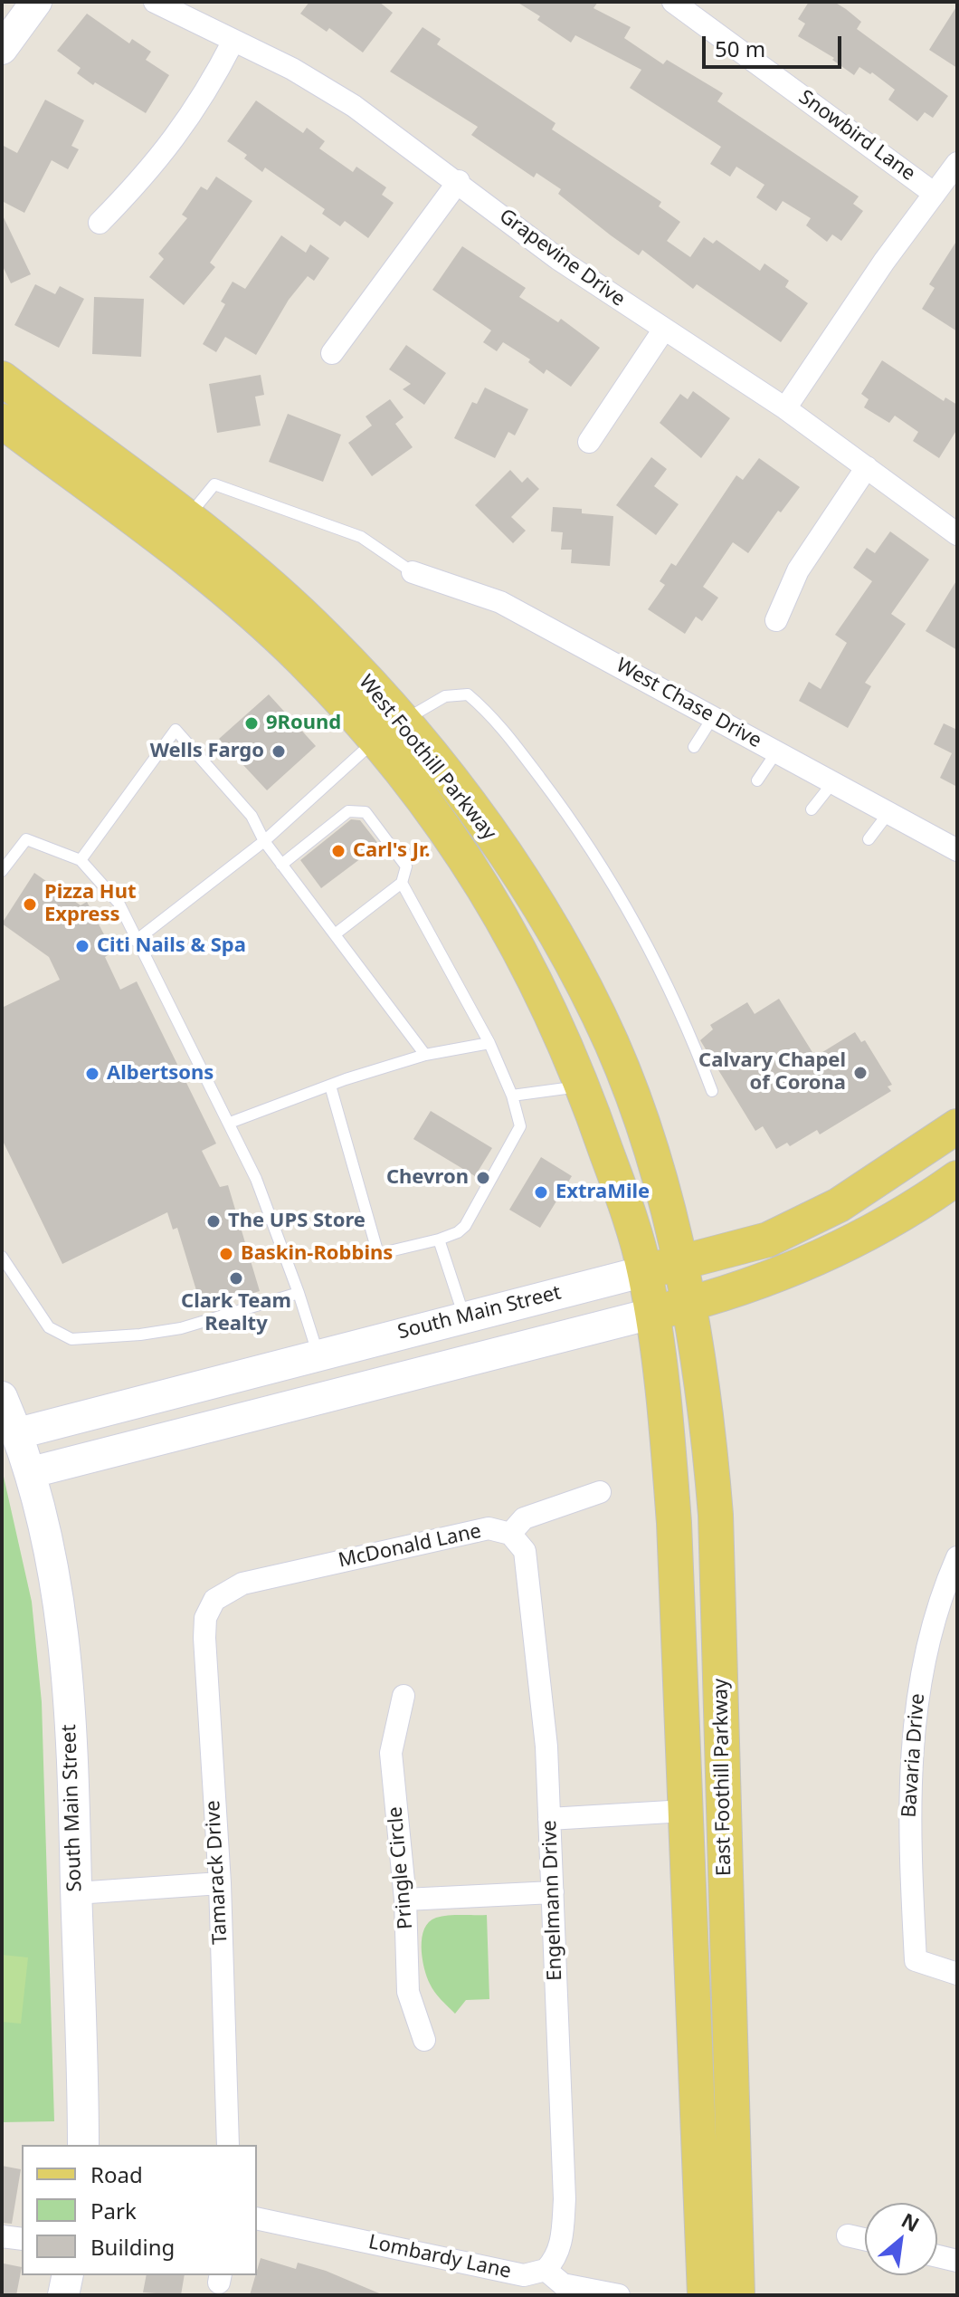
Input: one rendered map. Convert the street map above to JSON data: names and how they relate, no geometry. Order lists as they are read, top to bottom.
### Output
{
  "streets": {
    "main road": ["West Foothill Parkway", "South Main Street", "East Foothill Parkway"],
    "street": [
      "Snowbird Lane",
      "Grapevine Drive",
      "West Chase Drive",
      "McDonald Lane",
      "Bavaria Drive",
      "Pringle Circle",
      "Tamarack Drive",
      "Engelmann Drive",
      "Lombardy Lane"
    ]
  },
  "crossings": [
    ["West Foothill Parkway", "South Main Street"],
    ["West Foothill Parkway", "East Foothill Parkway"],
    ["South Main Street", "East Foothill Parkway"],
    ["McDonald Lane", "Tamarack Drive"],
    ["McDonald Lane", "Engelmann Drive"],
    ["Engelmann Drive", "Lombardy Lane"]
  ],
  "places": [
    "9Round",
    "Wells Fargo",
    "Carl's Jr.",
    "Pizza Hut Express",
    "Citi Nails & Spa",
    "Calvary Chapel of Corona",
    "Albertsons",
    "Chevron",
    "ExtraMile",
    "The UPS Store",
    "Baskin-Robbins",
    "Clark Team Realty"
  ],
  "legend": ["Road", "Park", "Building"],
  "scale_bar": "50 m",
  "north": "top right"
}
